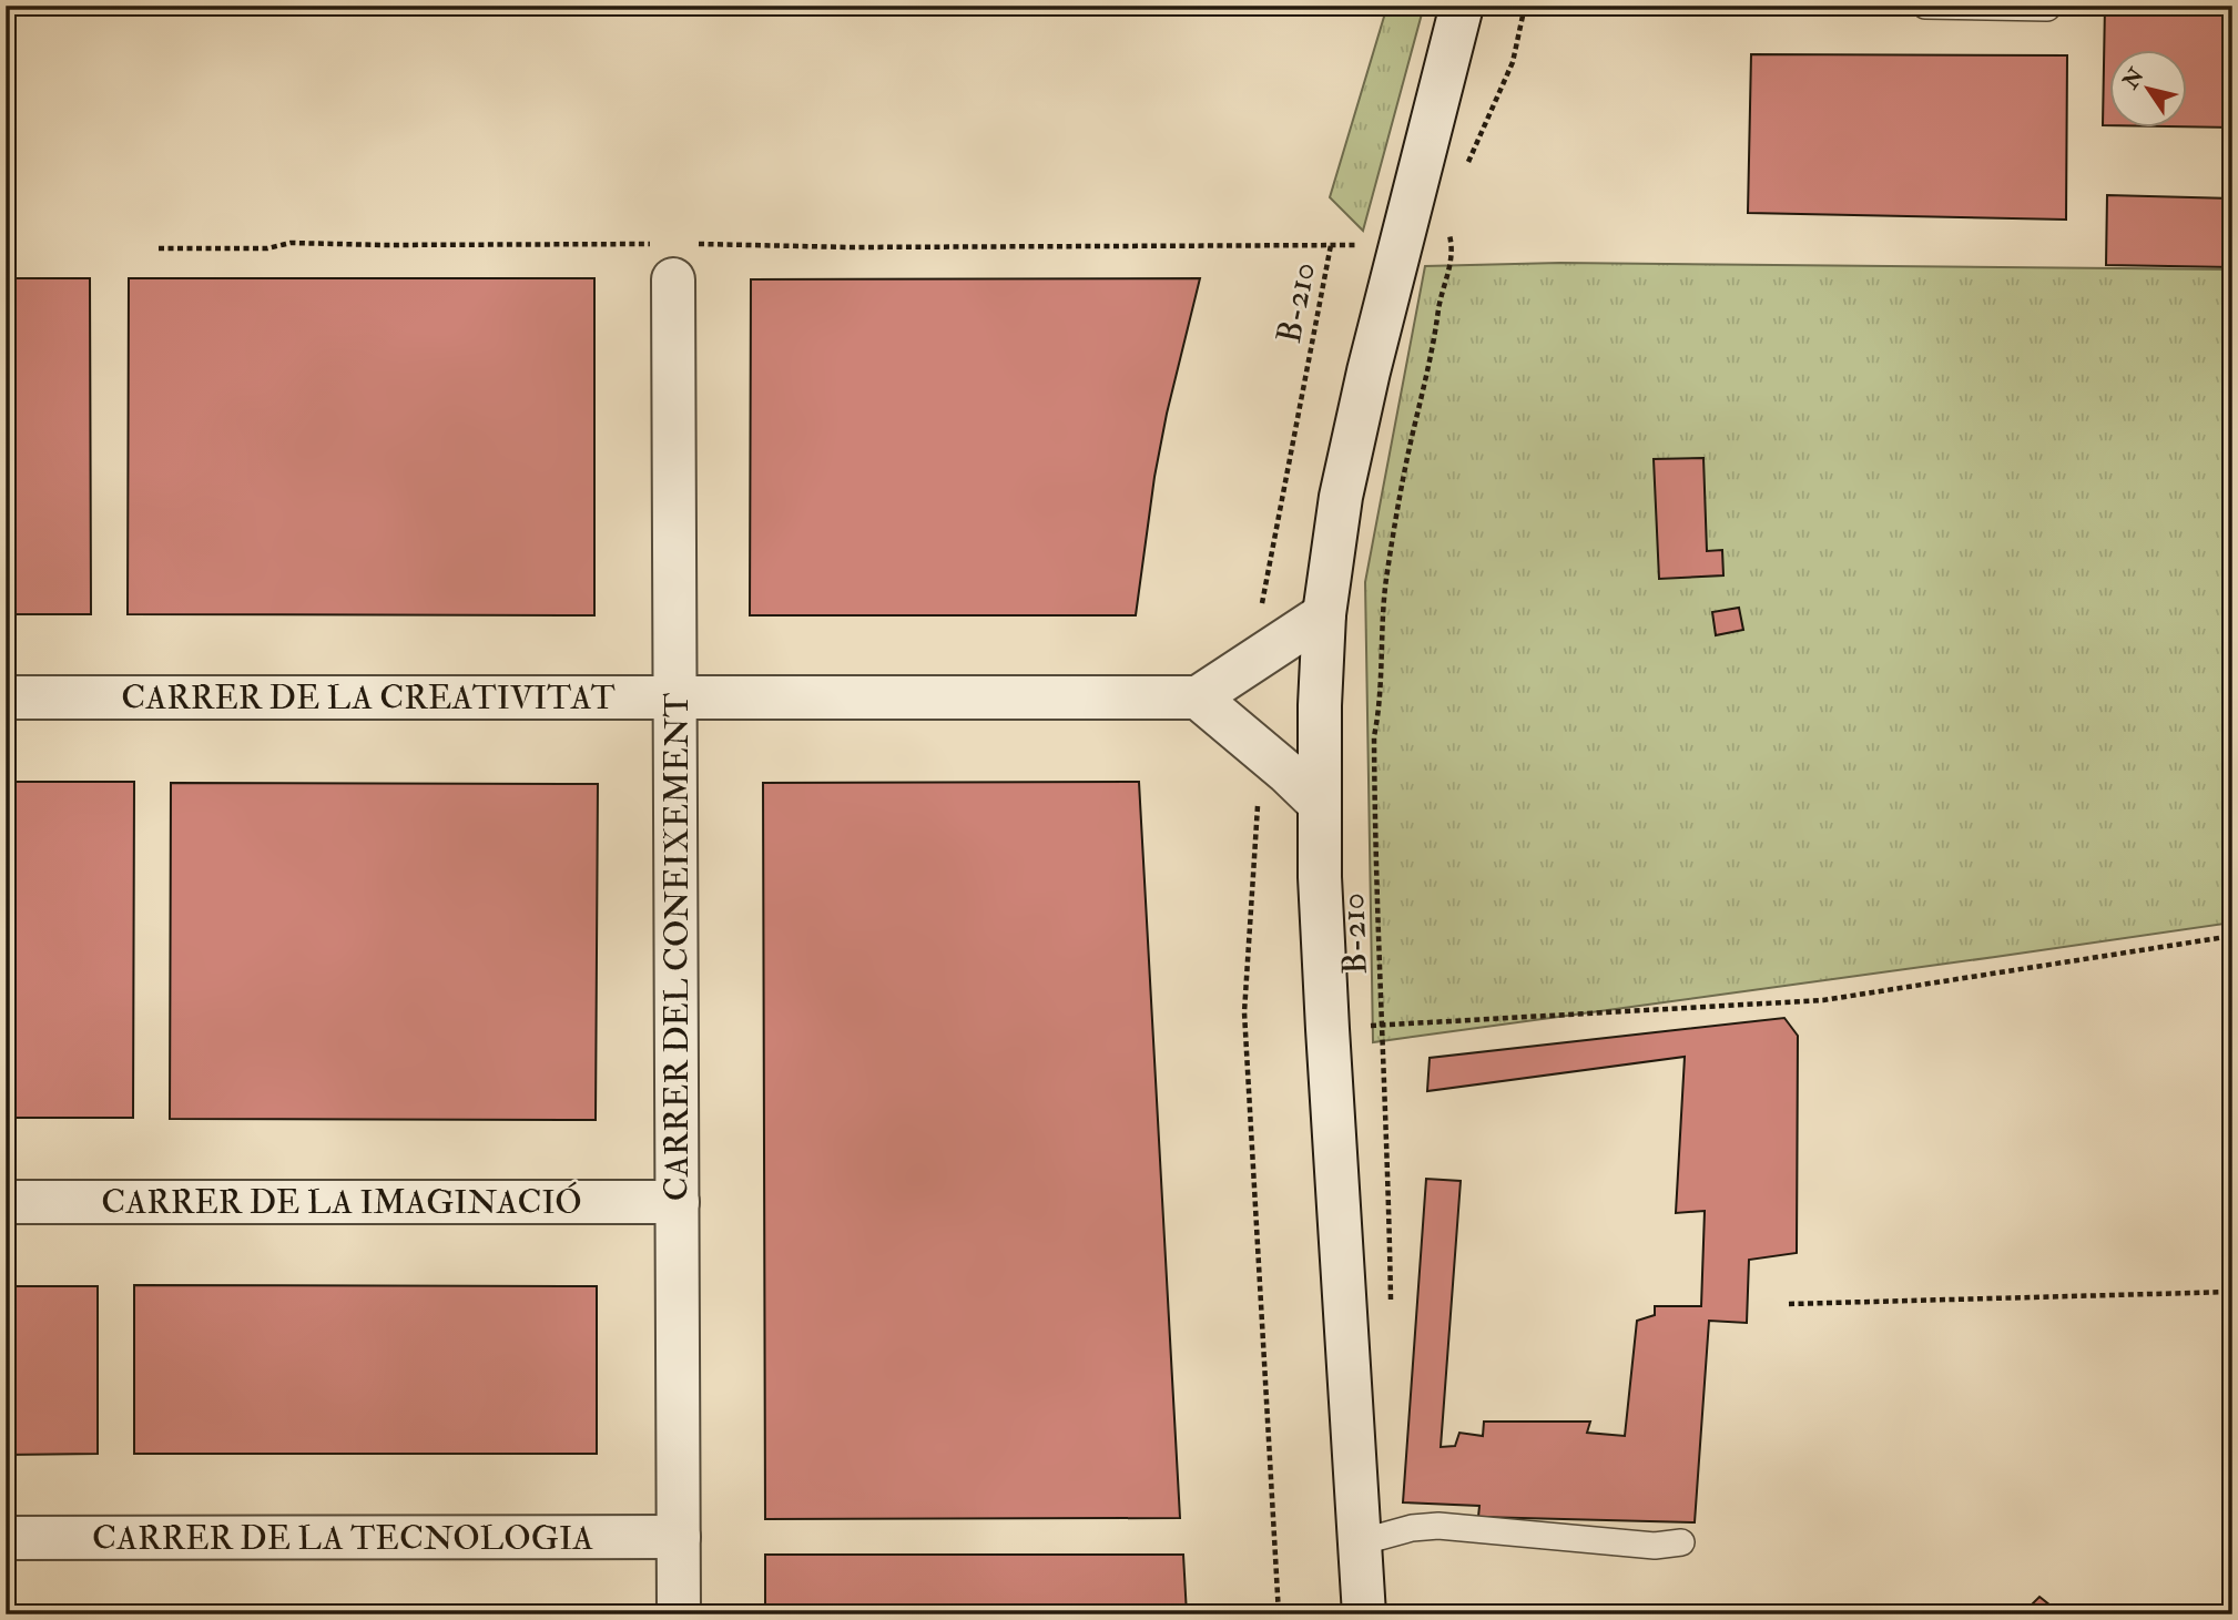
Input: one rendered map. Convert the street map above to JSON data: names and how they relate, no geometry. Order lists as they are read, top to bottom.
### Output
{
  "streets": {
    "street": [
      "B-210",
      "CARRER DE LA CREATIVITAT",
      "CARRER DEL CONEIXEMENT",
      "CARRER DE LA IMAGINACIÓ",
      "CARRER DE LA TECNOLOGIA"
    ]
  },
  "crossings": [
    ["CARRER DE LA CREATIVITAT", "CARRER DEL CONEIXEMENT"],
    ["CARRER DEL CONEIXEMENT", "CARRER DE LA IMAGINACIÓ"],
    ["CARRER DEL CONEIXEMENT", "CARRER DE LA TECNOLOGIA"]
  ],
  "north": "top left"
}
